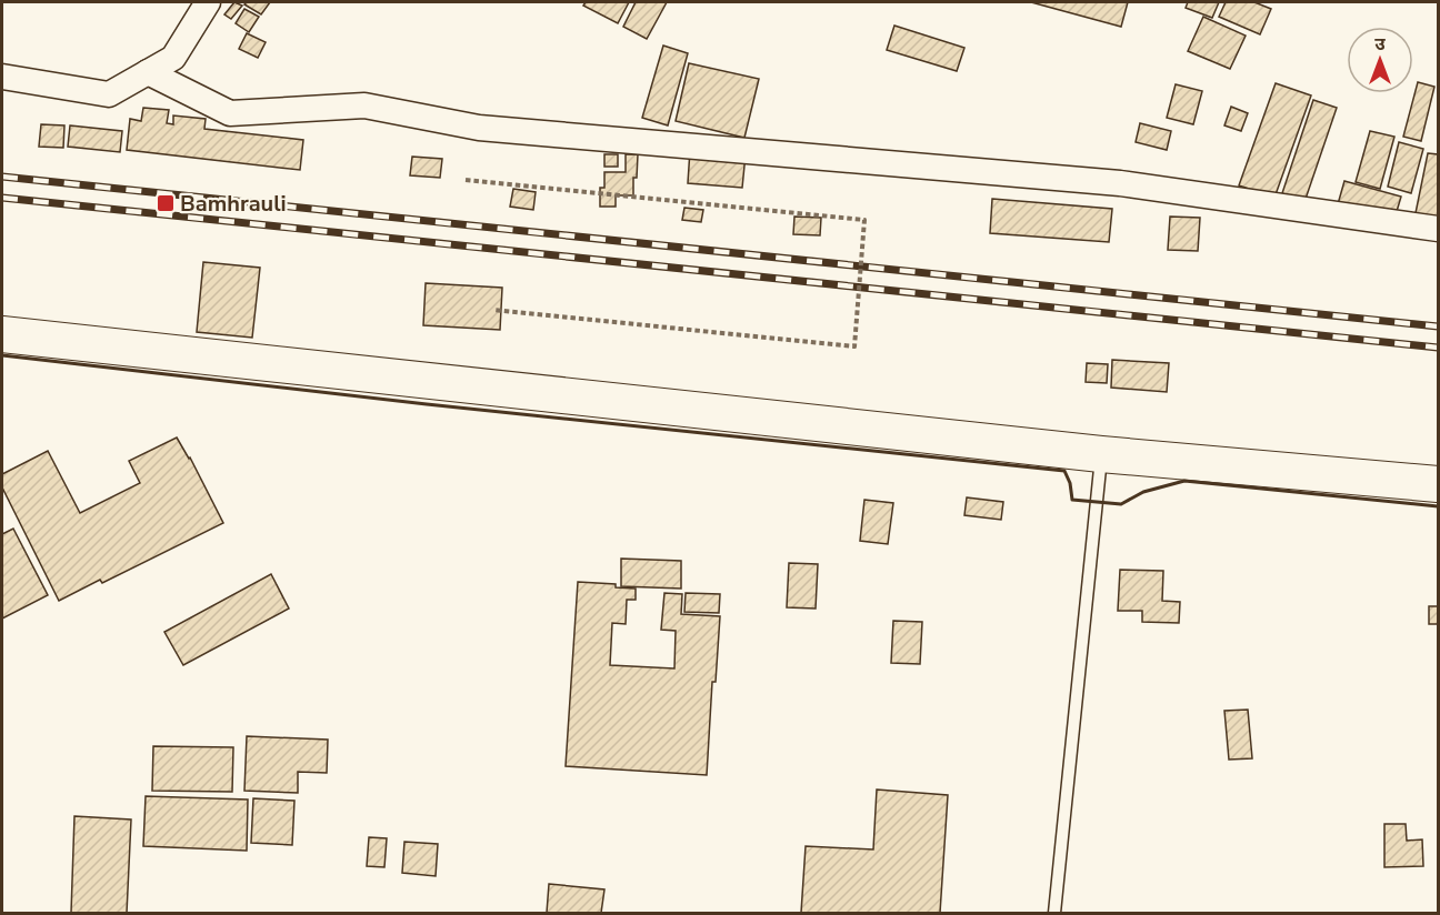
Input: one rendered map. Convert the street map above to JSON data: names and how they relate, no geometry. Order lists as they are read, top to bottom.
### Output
{
  "places": {
    "transit": ["Bamhrauli"]
  },
  "north": "top"
}
